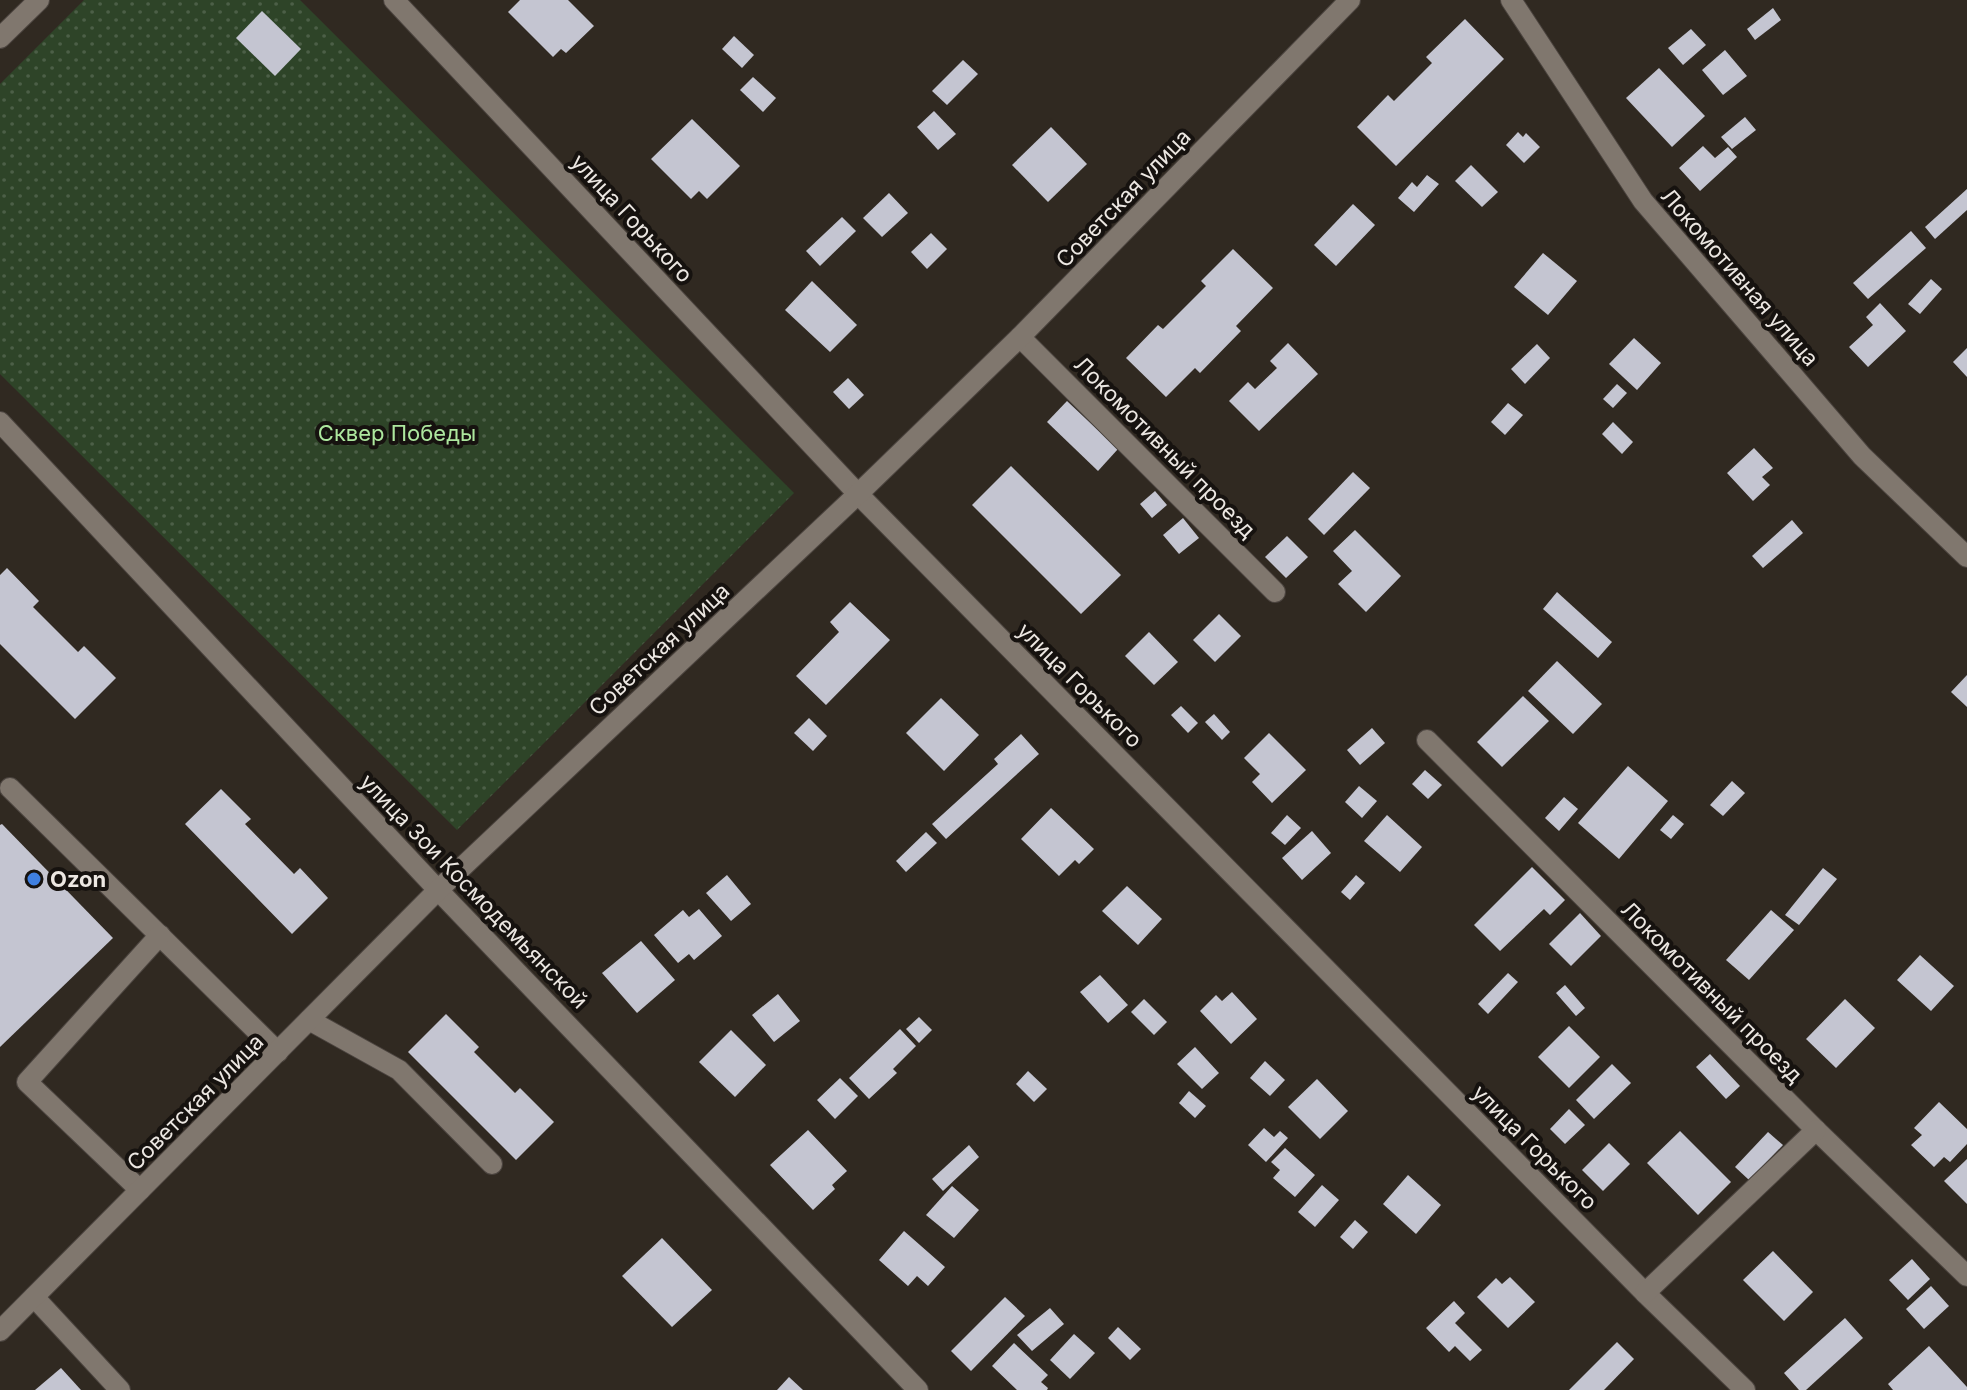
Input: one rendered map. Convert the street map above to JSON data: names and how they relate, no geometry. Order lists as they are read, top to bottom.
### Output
{
  "streets": {
    "street": [
      "Советская улица",
      "улица Горького",
      "Локомотивная улица",
      "Локомотивный проезд",
      "улица Зои Космодемьянской"
    ]
  },
  "crossings": [
    ["Советская улица", "улица Горького"],
    ["Советская улица", "Локомотивный проезд"],
    ["Советская улица", "улица Зои Космодемьянской"]
  ],
  "parks": ["Сквер Победы"],
  "places": ["Ozon"]
}
